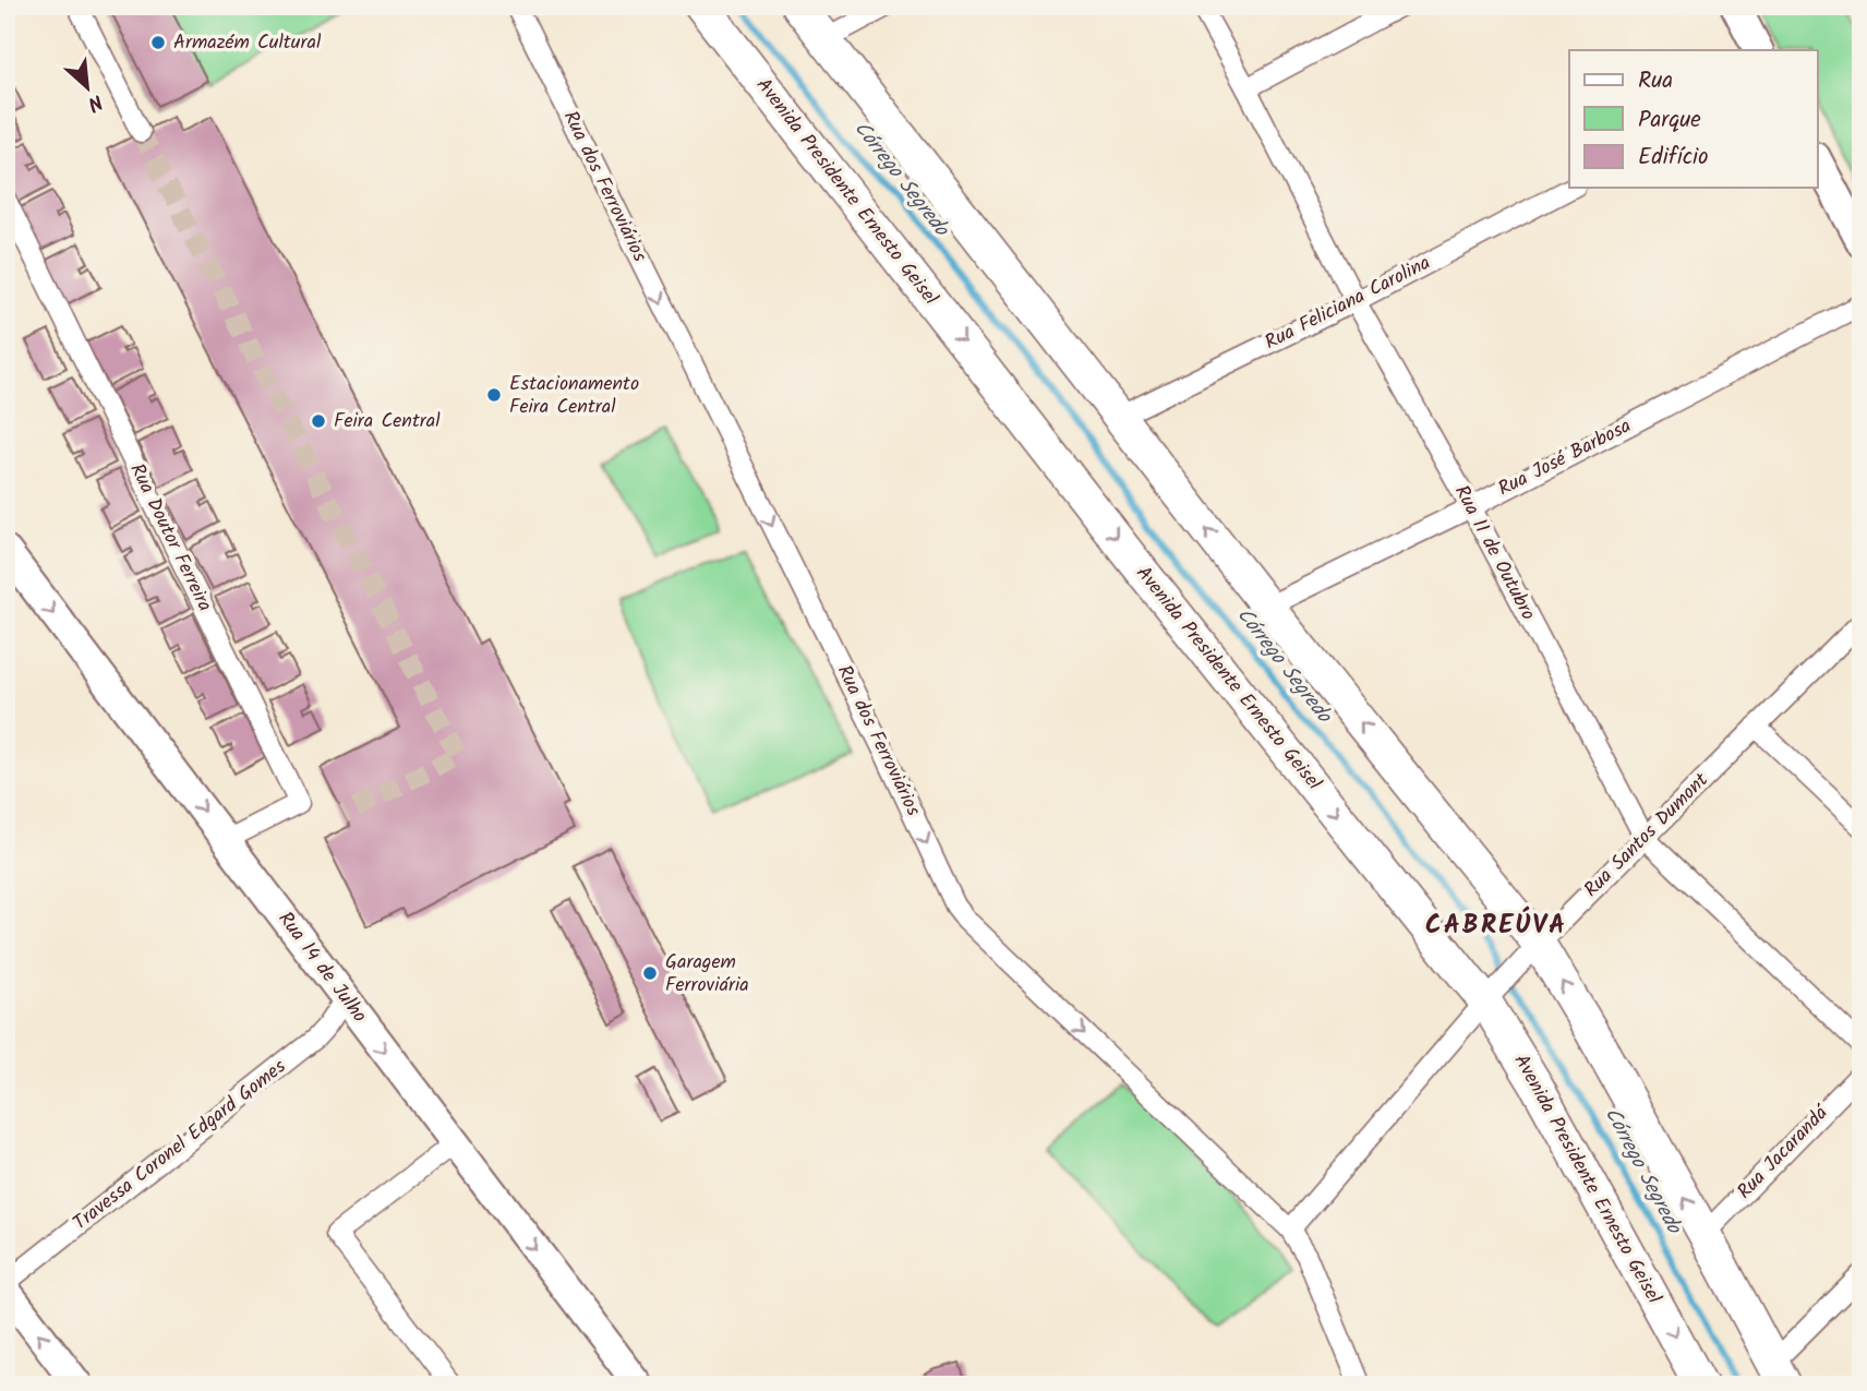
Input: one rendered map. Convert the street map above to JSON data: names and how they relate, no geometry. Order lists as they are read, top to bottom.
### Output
{
  "streets": {
    "main road": ["Avenida Presidente Ernesto Geisel"],
    "street": [
      "Rua dos Ferroviários",
      "Rua Feliciana Carolina",
      "Rua José Barbosa",
      "Rua Doutor Ferreira",
      "Rua 11 de Outubro",
      "Rua Santos Dumont",
      "Rua 14 de Julho",
      "Travessa Coronel Edgard Gomes",
      "Rua Jacarandá"
    ]
  },
  "crossings": [
    ["Rua dos Ferroviários", "Rua Santos Dumont"],
    ["Avenida Presidente Ernesto Geisel", "Rua Santos Dumont"],
    ["Rua Feliciana Carolina", "Rua 11 de Outubro"],
    ["Rua José Barbosa", "Rua 11 de Outubro"],
    ["Rua Doutor Ferreira", "Rua 14 de Julho"],
    ["Rua 11 de Outubro", "Rua Santos Dumont"],
    ["Rua 14 de Julho", "Travessa Coronel Edgard Gomes"]
  ],
  "one_way": ["Rua dos Ferroviários", "Rua 14 de Julho"],
  "districts": ["CABREÚVA"],
  "water": ["Córrego Segredo"],
  "places": [
    "Armazém Cultural",
    "Estacionamento Feira Central",
    "Feira Central",
    "Garagem Ferroviária"
  ],
  "legend": ["Rua", "Parque", "Edifício"],
  "north": "bottom right"
}
